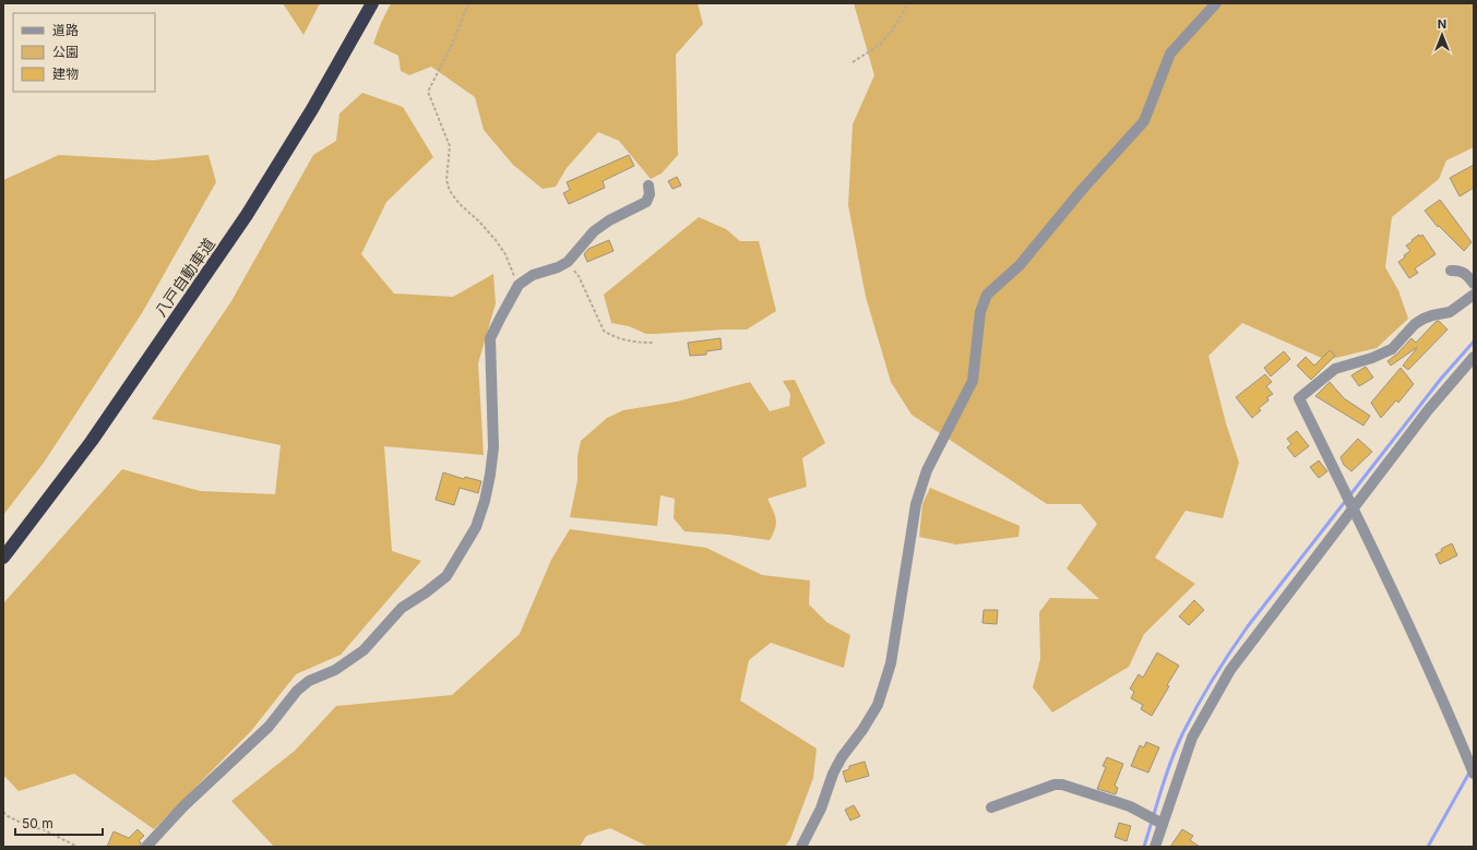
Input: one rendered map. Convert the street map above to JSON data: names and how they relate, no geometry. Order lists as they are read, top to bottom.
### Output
{
  "streets": {
    "highway": ["八戸自動車道"]
  },
  "legend": ["道路", "公園", "建物"],
  "scale_bar": "50 m",
  "north": "top"
}
